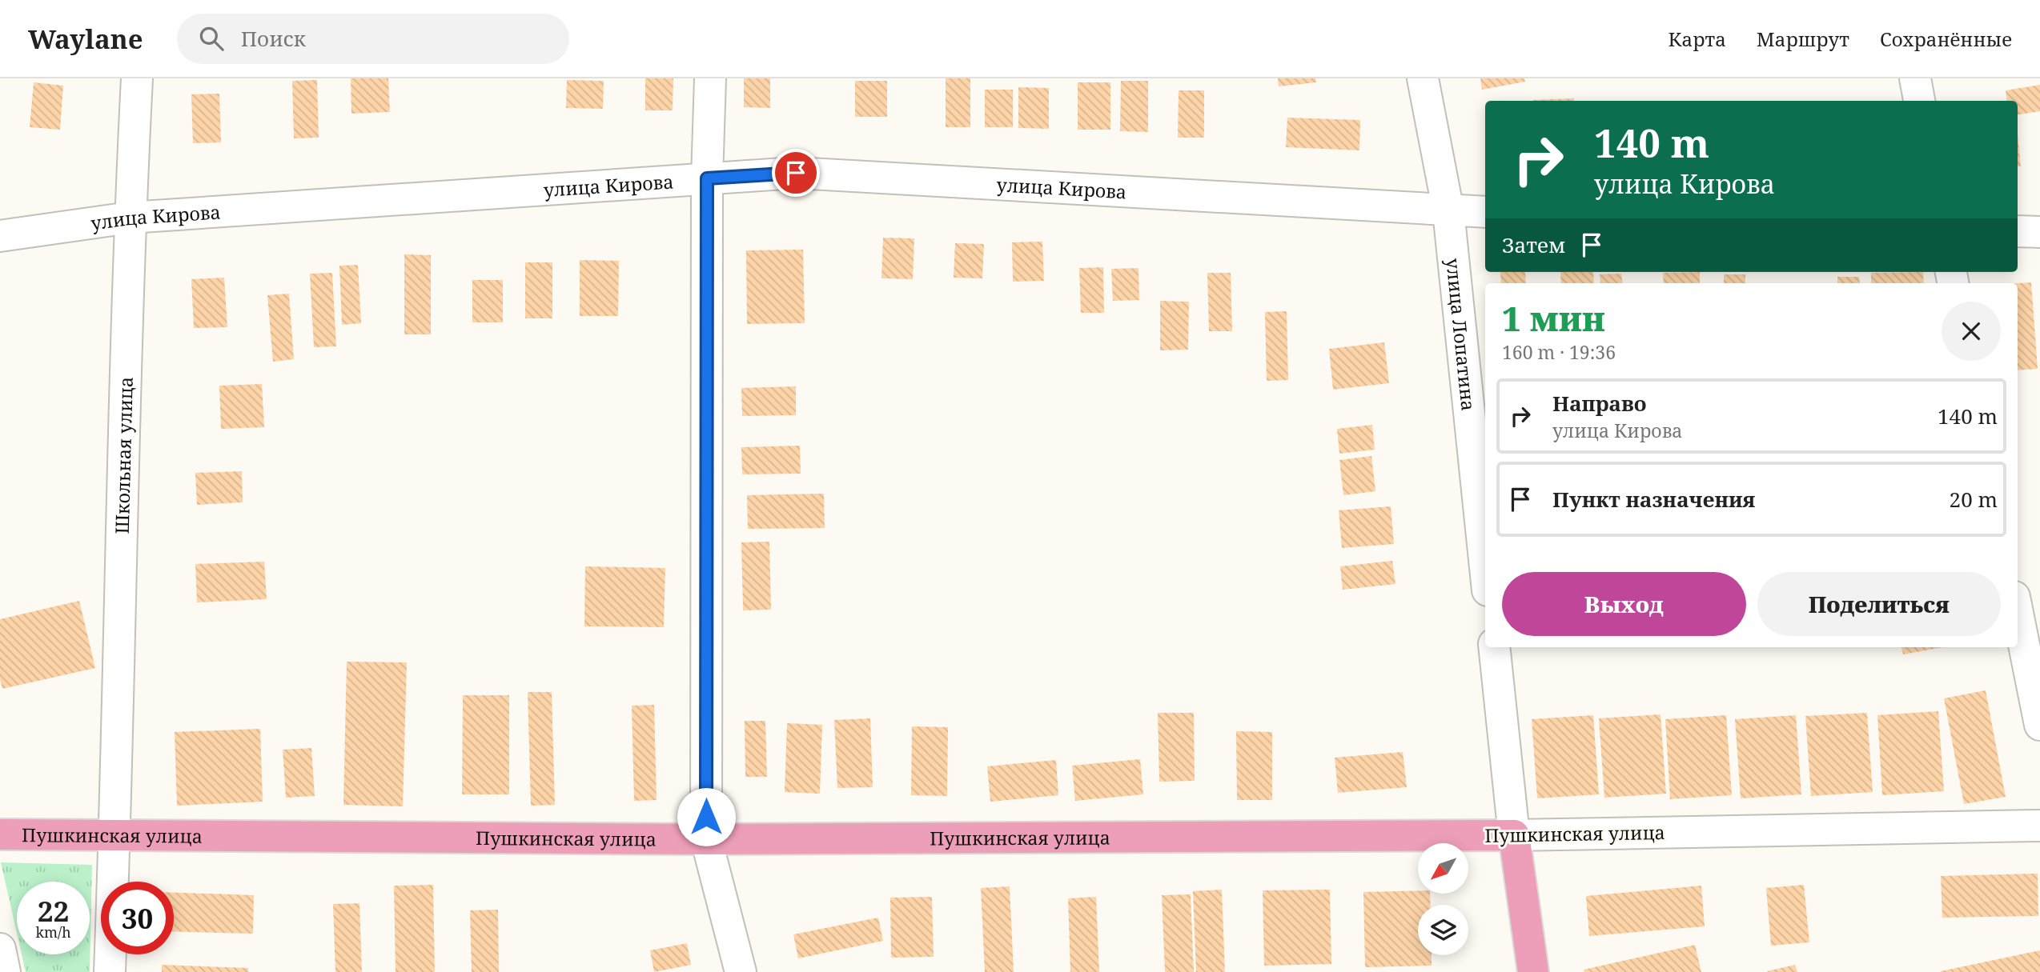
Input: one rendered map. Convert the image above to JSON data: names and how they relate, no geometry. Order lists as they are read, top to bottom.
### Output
{
  "streets": {
    "main road": ["Пушкинская улица"],
    "street": ["улица Кирова", "улица Лопатина", "Школьная улица"]
  },
  "crossings": [
    ["улица Кирова", "улица Лопатина"],
    ["улица Кирова", "Школьная улица"],
    ["Школьная улица", "Пушкинская улица"]
  ],
  "north": "bottom left",
  "page": {
    "header": "Waylane",
    "search": "Поиск",
    "nav": ["Карта", "Маршрут", "Сохранённые"],
    "turn": ["140 m", "улица Кирова"],
    "then": "Затем",
    "heading": ["1 мин", "160 m · 19:36"],
    "list": [
      {
        "name": "Направо",
        "note": "улица Кирова",
        "value": "140 m"
      },
      {
        "name": "Пункт назначения",
        "value": "20 m"
      }
    ],
    "buttons": ["Выход", "Поделиться"],
    "speed": "22 km/h",
    "limit": "30"
  }
}
